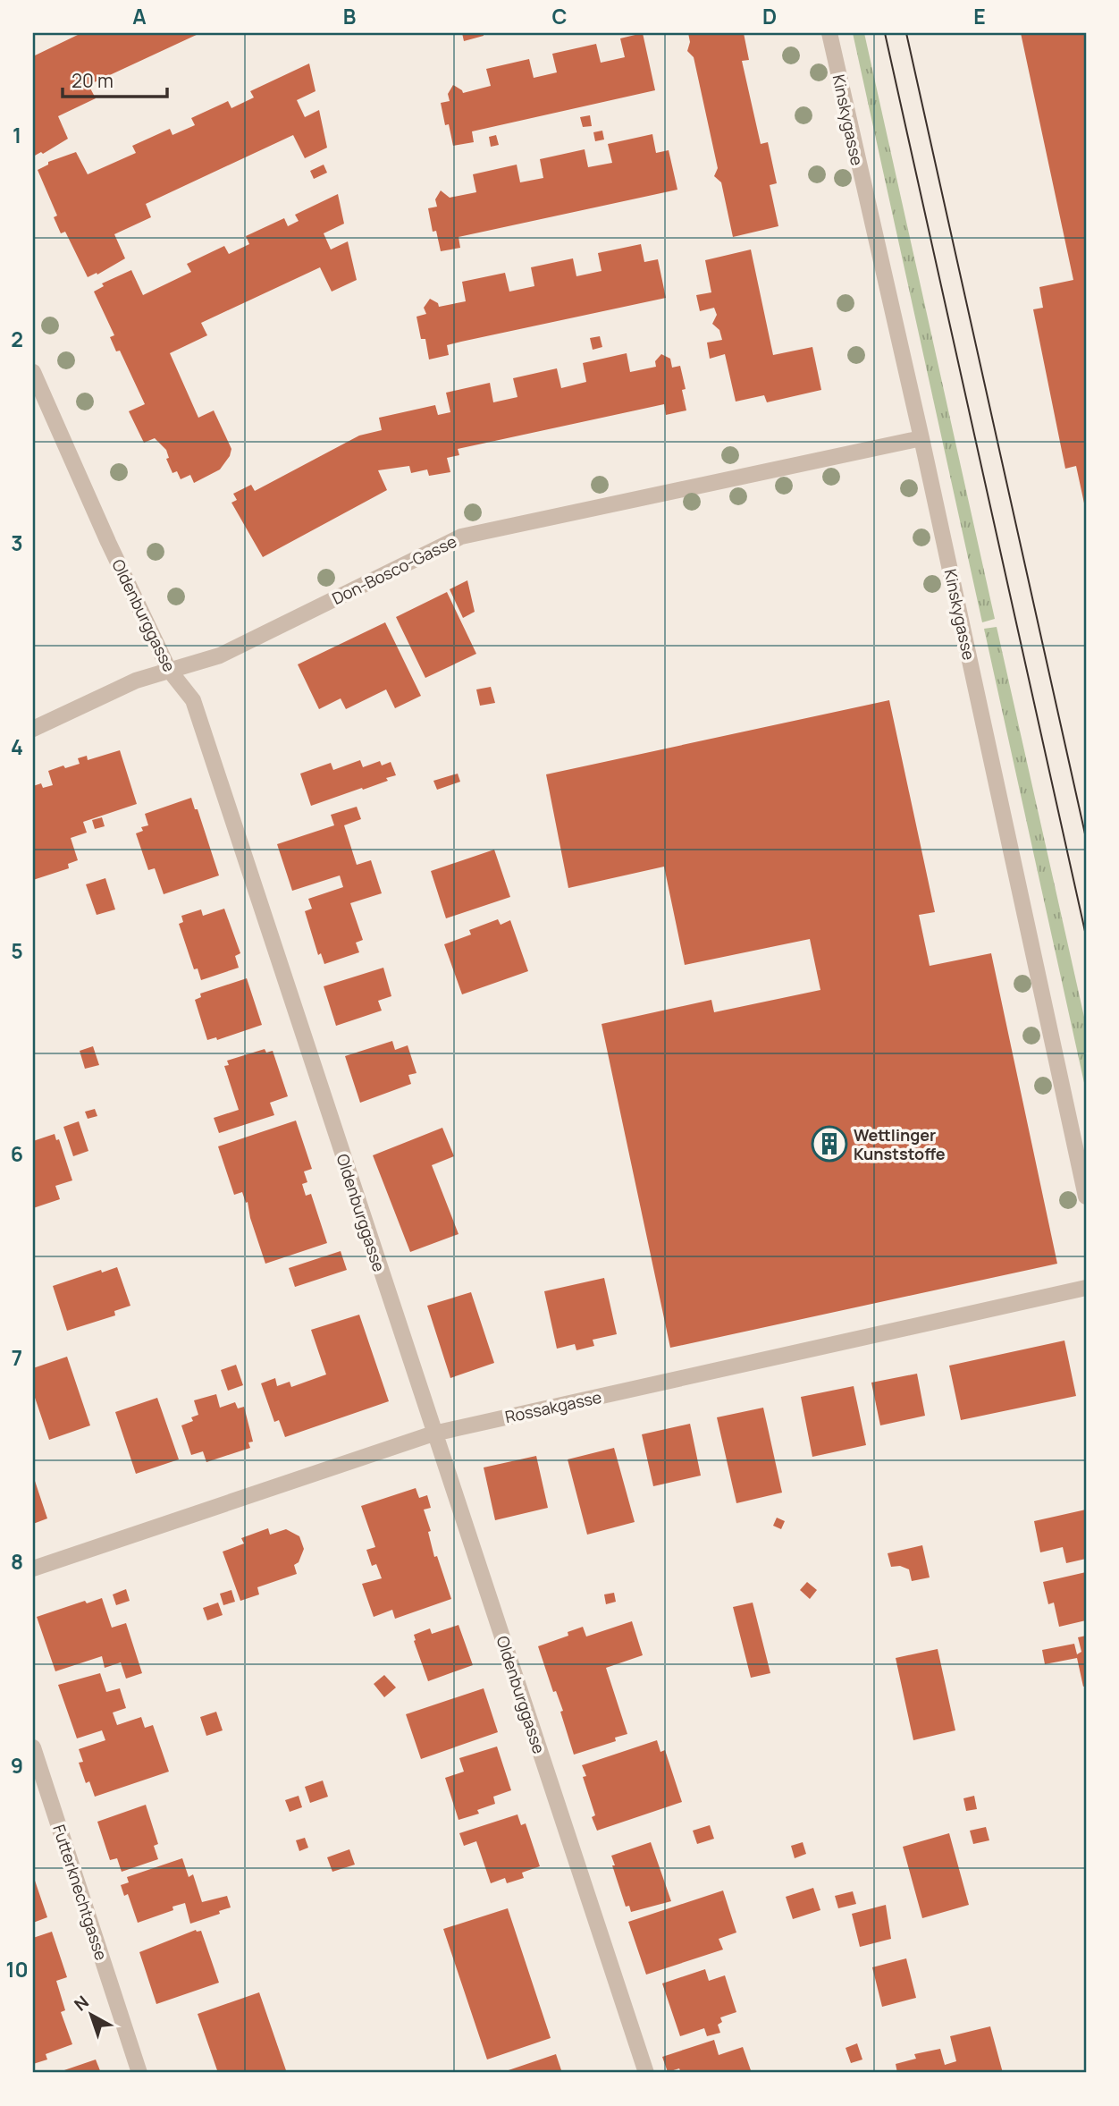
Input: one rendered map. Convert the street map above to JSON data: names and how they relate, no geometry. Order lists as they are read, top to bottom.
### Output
{
  "streets": {
    "street": [
      "Kinskygasse",
      "Don-Bosco-Gasse",
      "Oldenburggasse",
      "Rossakgasse",
      "Futterknechtgasse"
    ]
  },
  "crossings": [
    ["Kinskygasse", "Don-Bosco-Gasse"],
    ["Don-Bosco-Gasse", "Oldenburggasse"],
    ["Oldenburggasse", "Rossakgasse"]
  ],
  "places": {
    "building": ["Wettlinger Kunststoffe"]
  },
  "scale_bar": "20 m",
  "north": "top left",
  "grid": {
    "columns": [
      "A",
      "B",
      "C",
      "D",
      "E"
    ],
    "rows": [
      "1",
      "2",
      "3",
      "4",
      "5",
      "6",
      "7",
      "8",
      "9",
      "10"
    ]
  }
}
